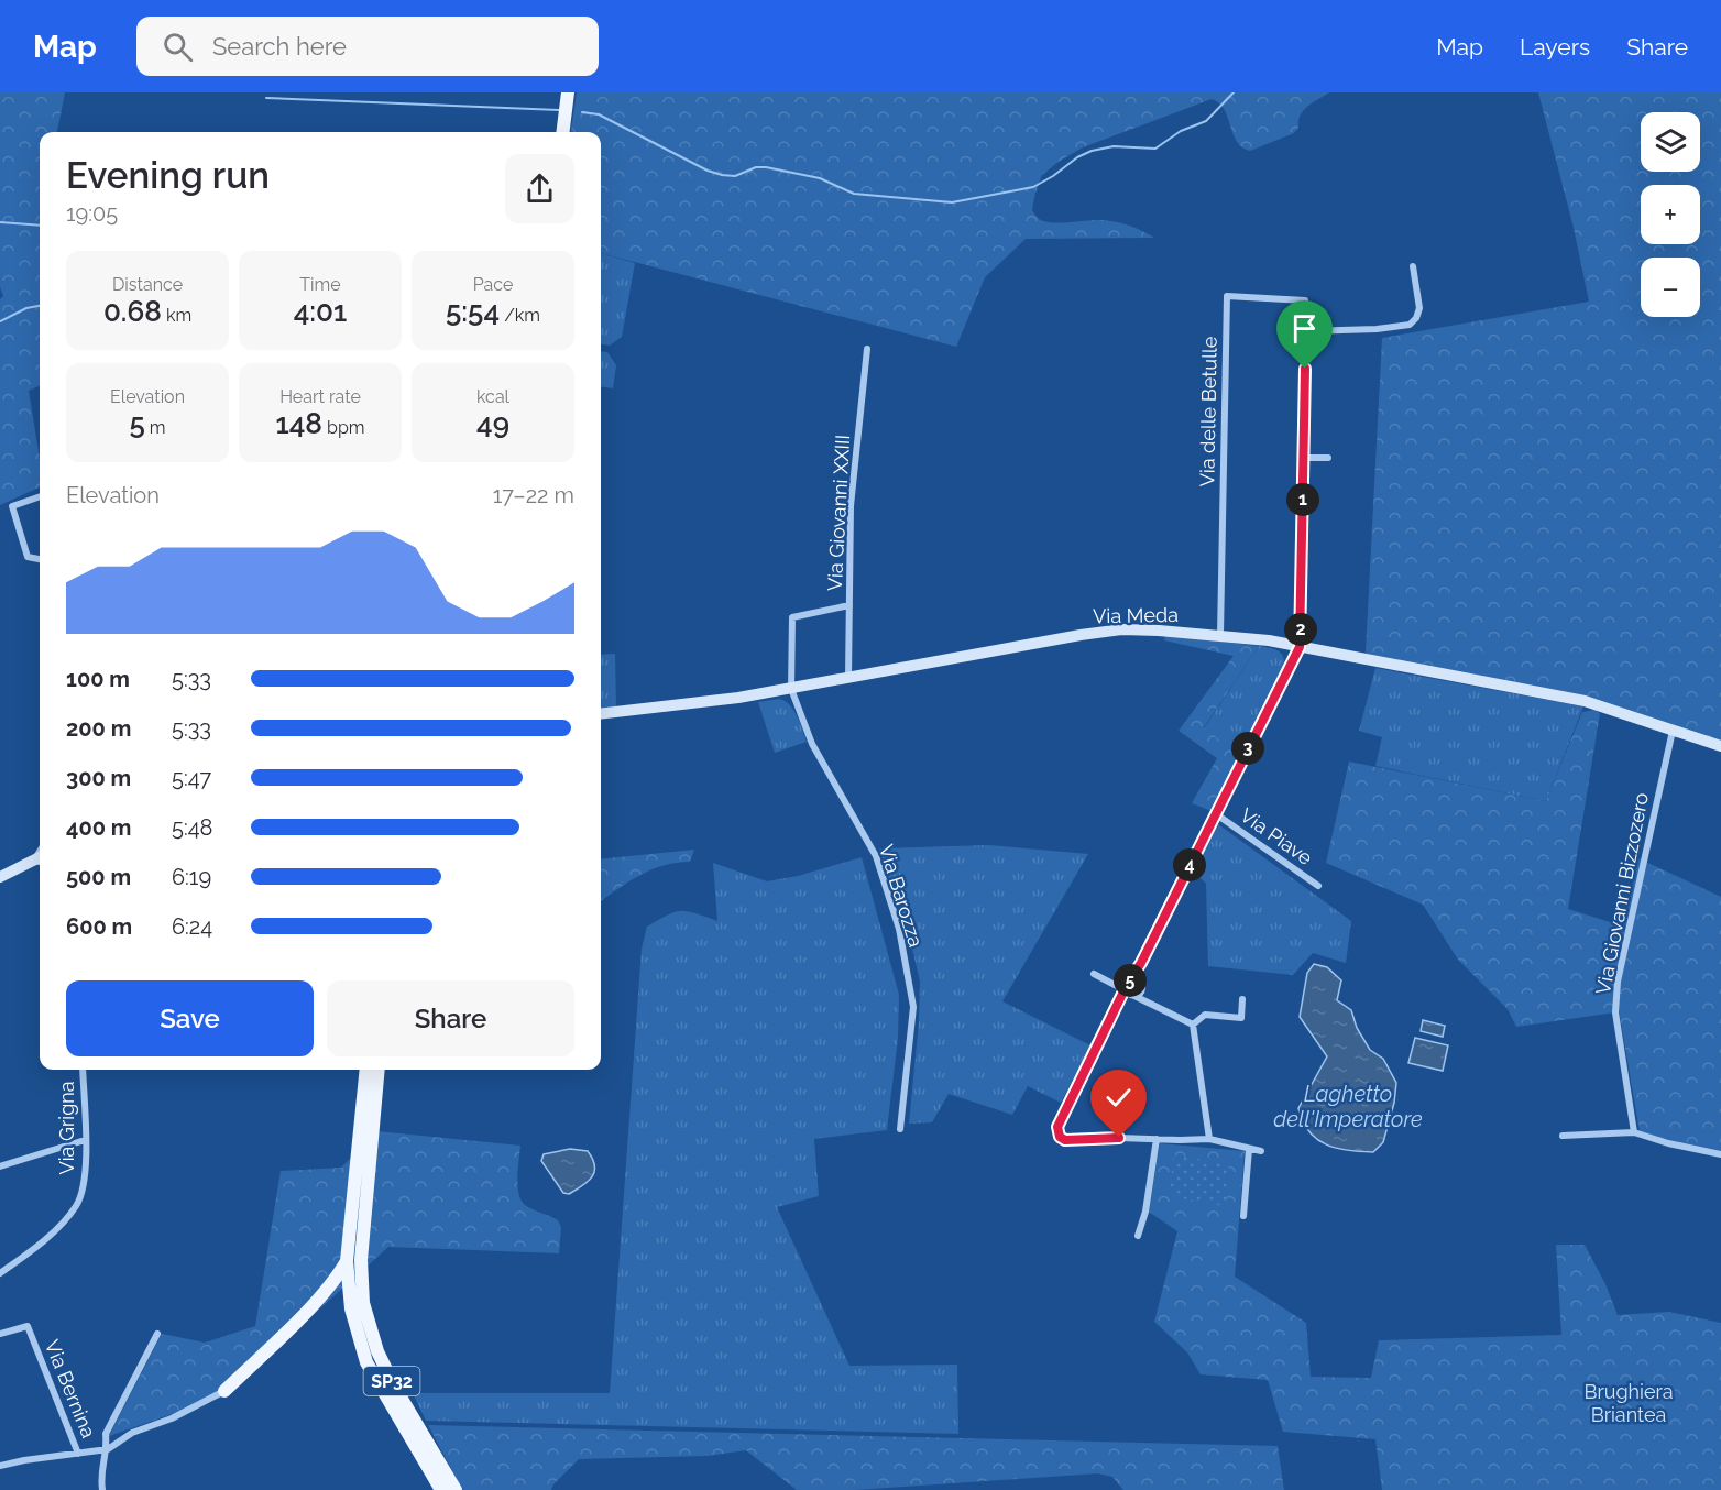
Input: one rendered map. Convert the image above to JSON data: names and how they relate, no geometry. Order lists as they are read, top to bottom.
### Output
{
  "streets": {
    "main road": ["SP32"],
    "street": [
      "Via delle Betulle",
      "Via Giovanni XXIII",
      "Via Meda",
      "Via Piave",
      "Via Giovanni Bizzozero",
      "Via Barozza",
      "Via Grigna",
      "Via Bernina"
    ]
  },
  "crossings": [
    ["Via delle Betulle", "Via Meda"],
    ["Via Giovanni XXIII", "Via Meda"],
    ["Via Meda", "Via Piave"],
    ["Via Meda", "Via Giovanni Bizzozero"],
    ["Via Meda", "Via Barozza"]
  ],
  "water": ["Laghetto dell'Imperatore"],
  "parks": ["Brughiera Briantea"],
  "page": {
    "header": "Map",
    "search": "Search here",
    "nav": ["Map", "Layers", "Share"],
    "map_buttons": ["+", "−"],
    "heading": ["Evening run", "19:05"],
    "stats": [
      ["Distance", "0.68 km"],
      ["Time", "4:01"],
      ["Pace", "5:54 /km"],
      ["Elevation", "5 m"],
      ["Heart rate", "148 bpm"],
      ["kcal", "49"]
    ],
    "chart": ["Elevation", "17–22 m"],
    "pins": [
      "1",
      "2",
      "3",
      "4",
      "5"
    ],
    "list": [
      {
        "name": "100 m",
        "note": "5:33"
      },
      {
        "name": "200 m",
        "note": "5:33"
      },
      {
        "name": "300 m",
        "note": "5:47"
      },
      {
        "name": "400 m",
        "note": "5:48"
      },
      {
        "name": "500 m",
        "note": "6:19"
      },
      {
        "name": "600 m",
        "note": "6:24"
      }
    ],
    "buttons": ["Save", "Share"]
  }
}
